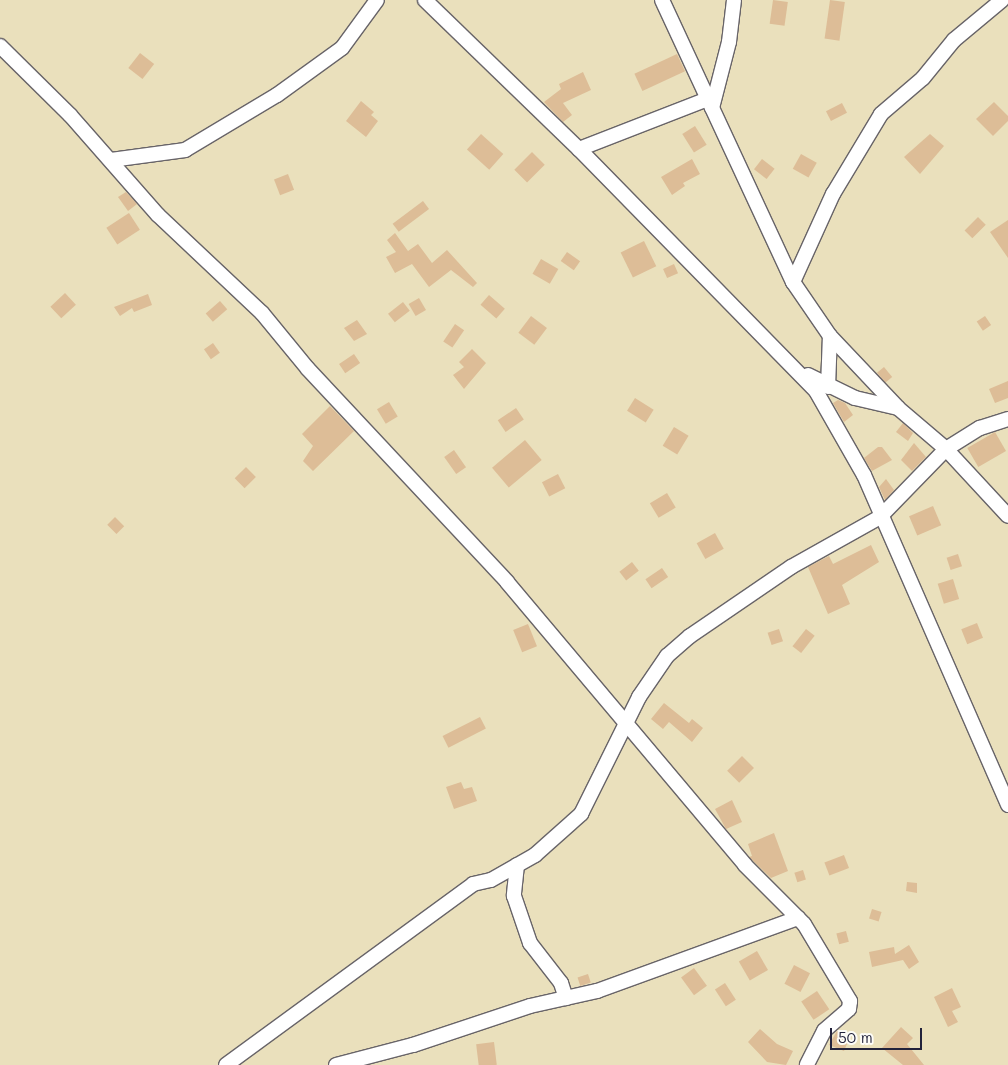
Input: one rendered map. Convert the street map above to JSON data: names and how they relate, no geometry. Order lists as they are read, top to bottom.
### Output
{
  "scale_bar": "50 m"
}
